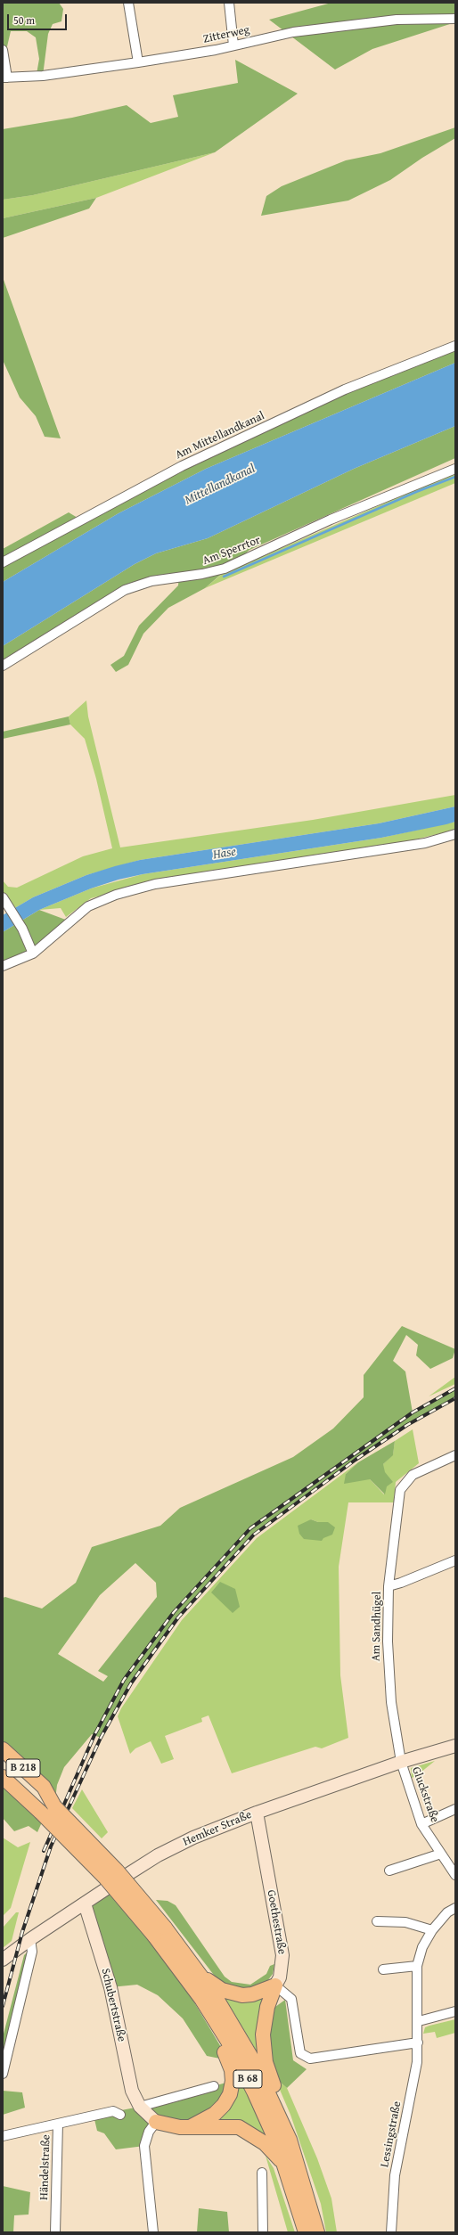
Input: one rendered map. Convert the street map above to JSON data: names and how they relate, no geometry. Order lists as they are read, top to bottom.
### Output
{
  "streets": {
    "highway": ["B 218", "B 68"],
    "main road": ["Hemker Straße", "Goethestraße", "Schubertstraße"],
    "street": [
      "Zitterweg",
      "Am Mittellandkanal",
      "Am Sperrtor",
      "Am Sandhügel",
      "Gluckstraße",
      "Lessingstraße",
      "Händelstraße"
    ]
  },
  "crossings": [
    ["Am Sandhügel", "Gluckstraße"],
    ["Am Sandhügel", "Hemker Straße"],
    ["B 218", "B 68"],
    ["Gluckstraße", "Hemker Straße"],
    ["Hemker Straße", "Goethestraße"],
    ["Hemker Straße", "Schubertstraße"],
    ["Goethestraße", "B 68"],
    ["Schubertstraße", "B 68"]
  ],
  "water": ["Mittellandkanal", "Hase"],
  "scale_bar": "50 m"
}
